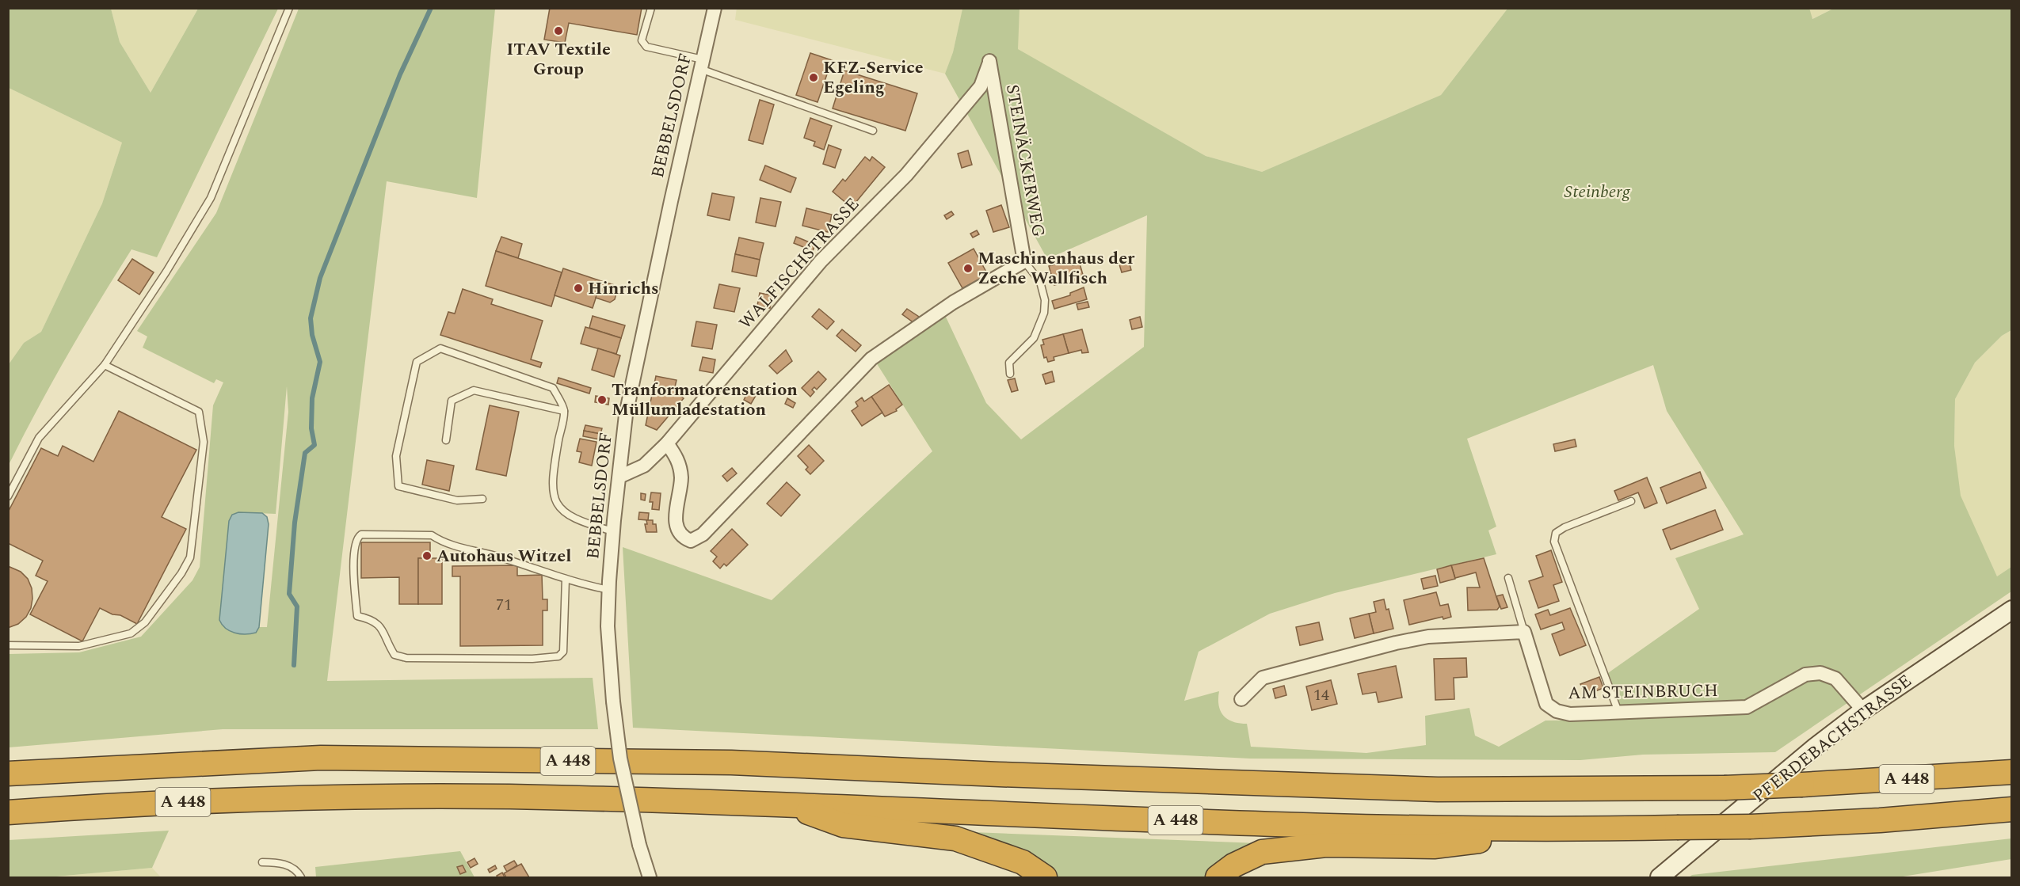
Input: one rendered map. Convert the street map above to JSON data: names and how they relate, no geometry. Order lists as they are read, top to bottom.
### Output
{
  "streets": {
    "highway": ["A 448"],
    "main road": ["PFERDEBACHSTRASSE"],
    "street": [
      "BEBBELSDORF",
      "STEINÄCKERWEG",
      "WALFISCHSTRASSE",
      "AM STEINBRUCH"
    ]
  },
  "crossings": [
    ["BEBBELSDORF", "WALFISCHSTRASSE"],
    ["STEINÄCKERWEG", "WALFISCHSTRASSE"],
    ["AM STEINBRUCH", "PFERDEBACHSTRASSE"]
  ],
  "parks": ["Steinberg"],
  "places": [
    "ITAV Textile Group",
    "KFZ-Service Egeling",
    "Maschinenhaus der Zeche Wallfisch",
    "Hinrichs",
    "Tranformatorenstation Müllumladestation",
    "Autohaus Witzel"
  ],
  "house_numbers": ["71", "14"]
}
